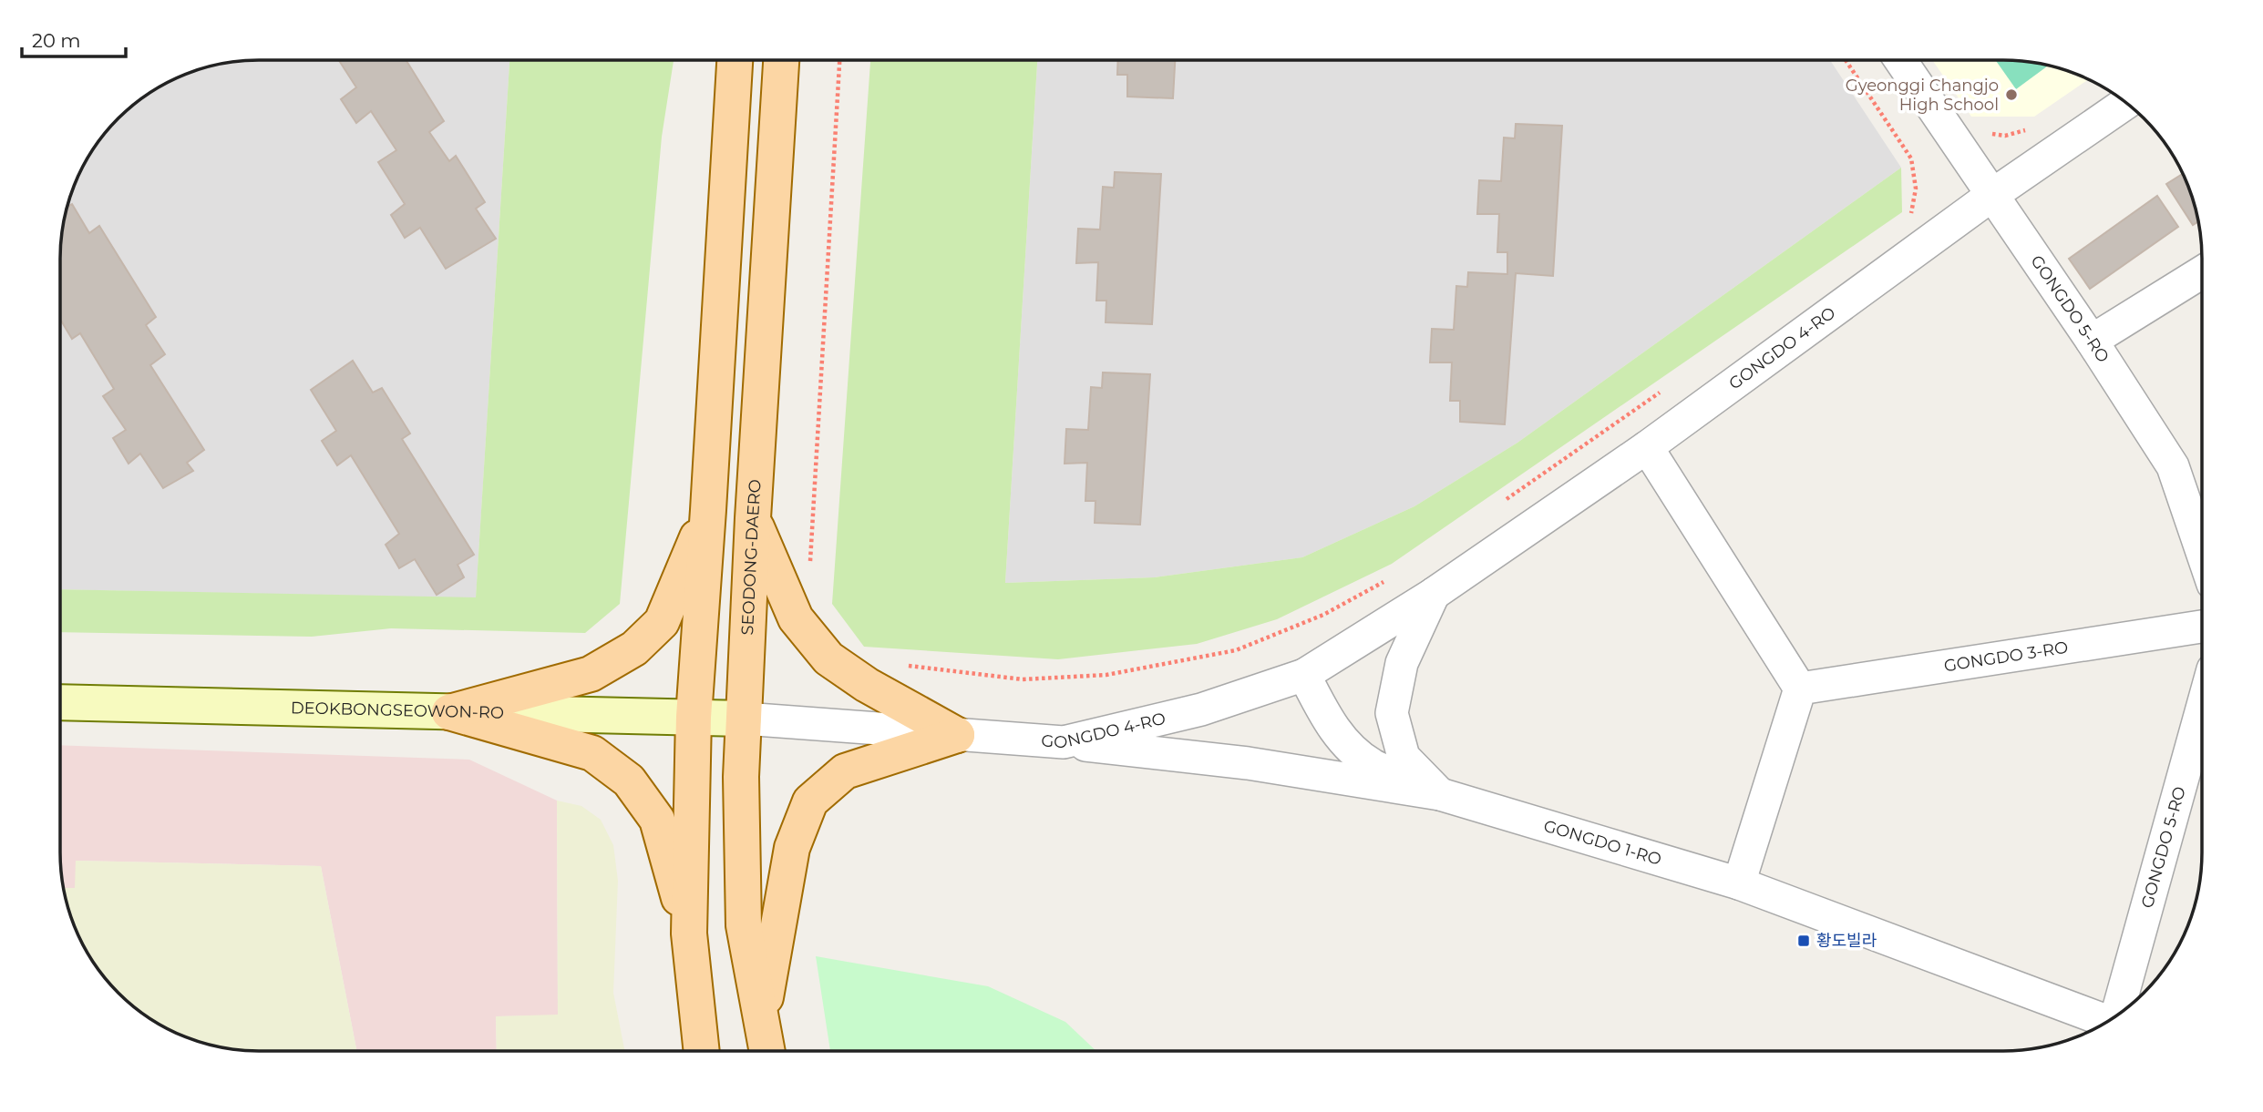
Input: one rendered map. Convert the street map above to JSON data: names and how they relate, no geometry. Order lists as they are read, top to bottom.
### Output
{
  "streets": {
    "main road": ["SEODONG-DAERO", "DEOKBONGSEOWON-RO"],
    "street": [
      "GONGDO 5-RO",
      "GONGDO 4-RO",
      "GONGDO 3-RO",
      "GONGDO 1-RO"
    ]
  },
  "crossings": [
    ["GONGDO 5-RO", "GONGDO 4-RO"],
    ["GONGDO 4-RO", "SEODONG-DAERO"],
    ["GONGDO 4-RO", "DEOKBONGSEOWON-RO"],
    ["GONGDO 4-RO", "GONGDO 1-RO"],
    ["SEODONG-DAERO", "DEOKBONGSEOWON-RO"]
  ],
  "places": {
    "other": ["Gyeonggi Changjo High School"],
    "transit": ["황도빌라"]
  },
  "scale_bar": "20 m"
}
